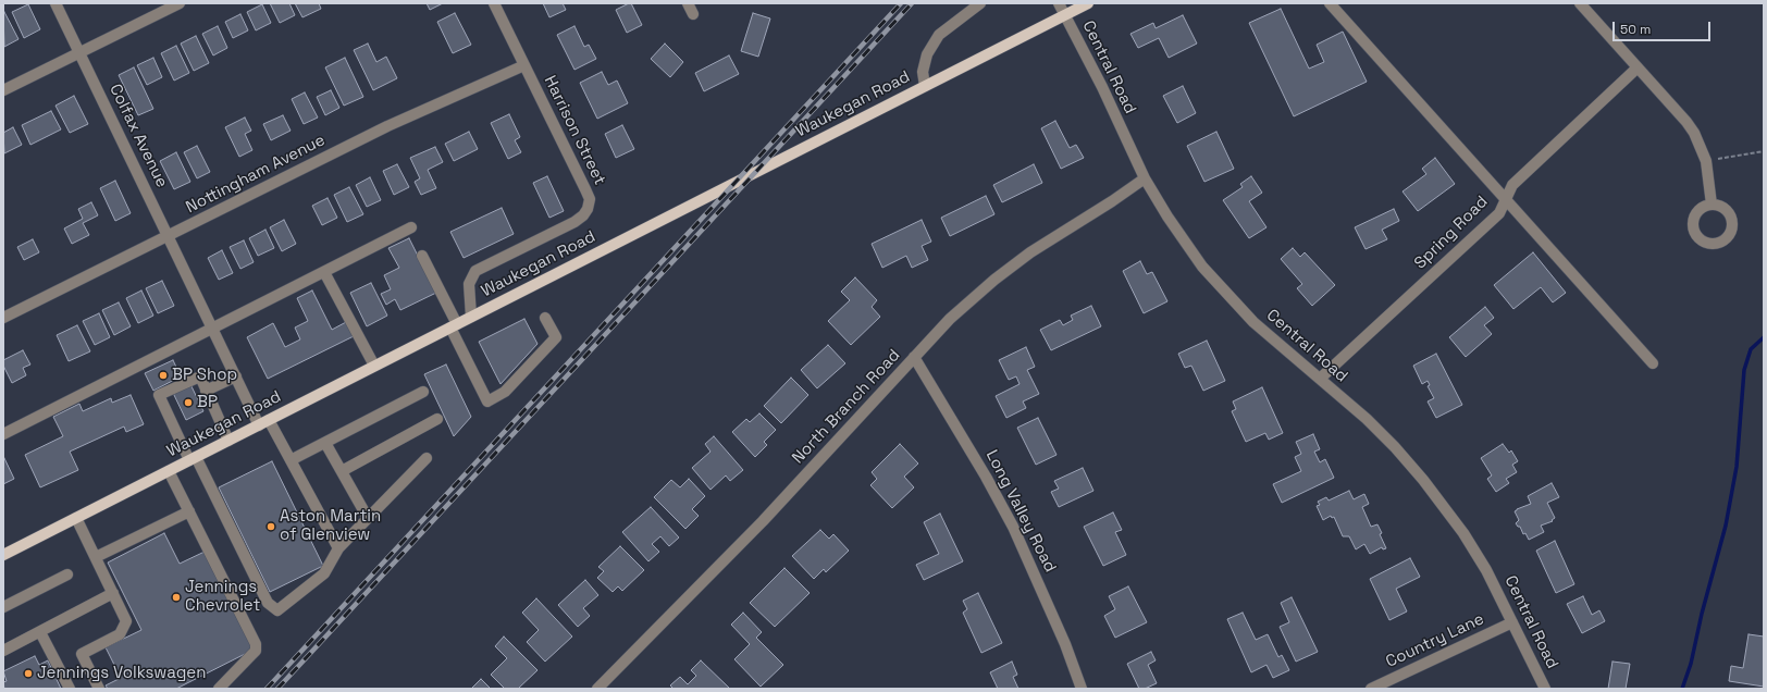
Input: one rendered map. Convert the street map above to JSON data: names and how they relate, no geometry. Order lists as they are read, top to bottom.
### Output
{
  "streets": {
    "main road": ["Waukegan Road"],
    "street": [
      "Central Road",
      "Harrison Street",
      "Colfax Avenue",
      "Nottingham Avenue",
      "Spring Road",
      "North Branch Road",
      "Long Valley Road",
      "Country Lane"
    ]
  },
  "crossings": [
    ["Central Road", "Waukegan Road"],
    ["Central Road", "Spring Road"],
    ["Central Road", "North Branch Road"],
    ["Central Road", "Country Lane"],
    ["Waukegan Road", "Harrison Street"],
    ["Waukegan Road", "Colfax Avenue"],
    ["Harrison Street", "Nottingham Avenue"],
    ["Colfax Avenue", "Nottingham Avenue"],
    ["North Branch Road", "Long Valley Road"]
  ],
  "places": [
    "BP Shop",
    "BP",
    "Aston Martin of Glenview",
    "Jennings Chevrolet",
    "Jennings Volkswagen"
  ],
  "scale_bar": "50 m"
}
